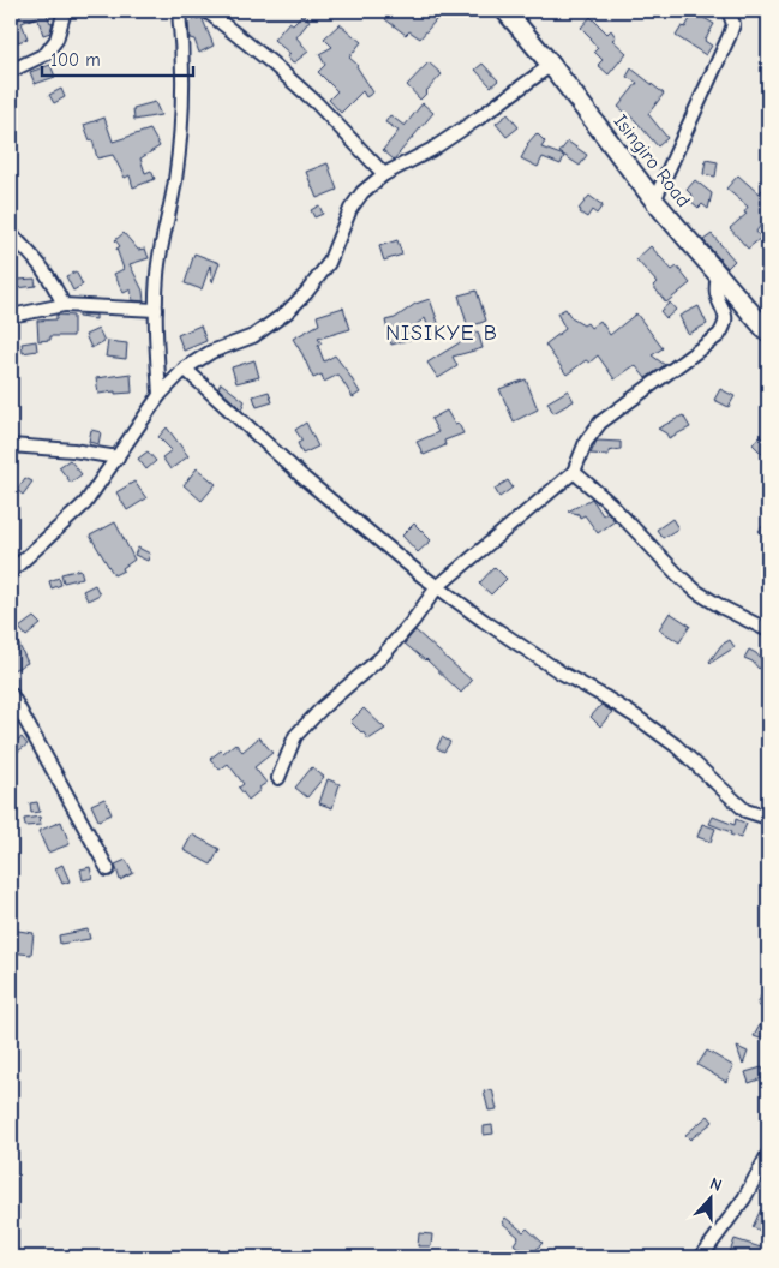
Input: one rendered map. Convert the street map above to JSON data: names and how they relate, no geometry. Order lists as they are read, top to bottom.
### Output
{
  "streets": {
    "main road": ["Isingiro Road"]
  },
  "districts": ["NISIKYE B"],
  "scale_bar": "100 m",
  "north": "top"
}
